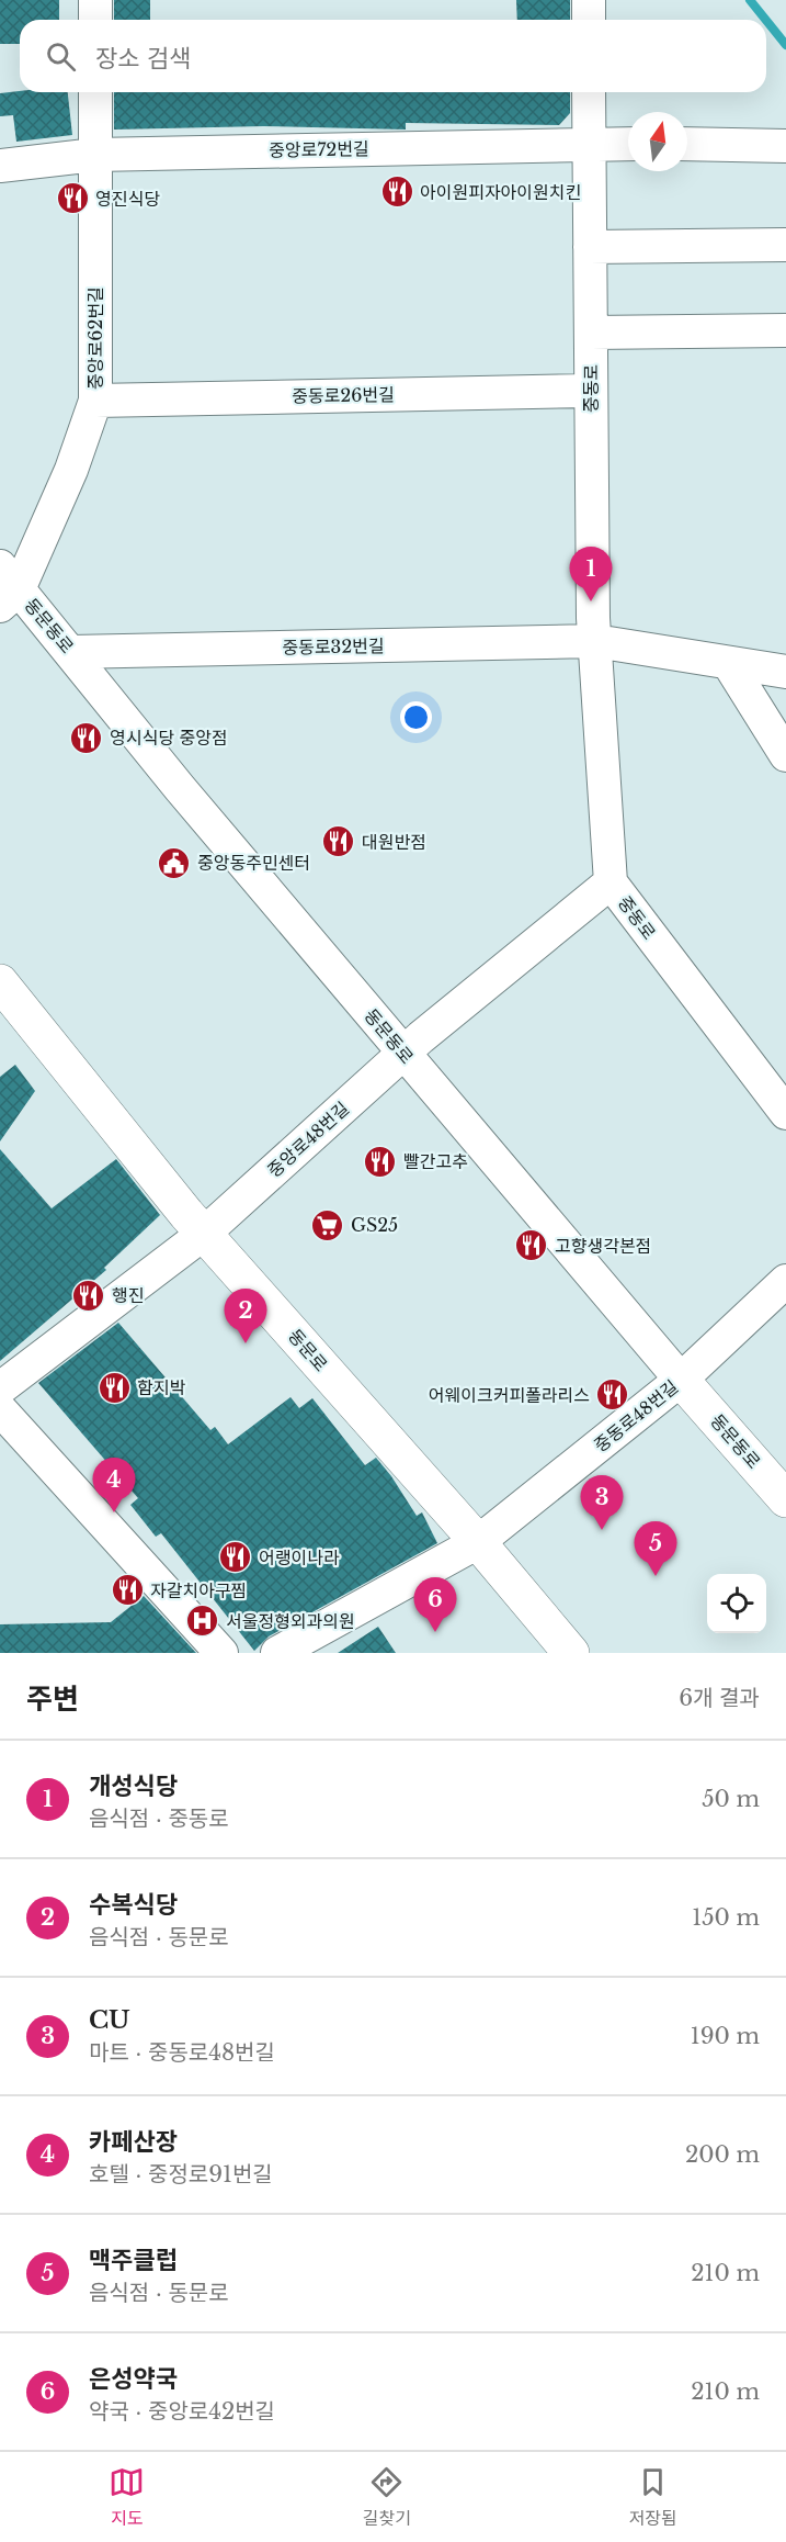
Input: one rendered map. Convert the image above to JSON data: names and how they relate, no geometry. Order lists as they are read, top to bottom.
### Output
{
  "streets": {
    "main road": ["동문동로", "동문로"],
    "street": [
      "중앙로72번길",
      "중앙로62번길",
      "중동로",
      "중동로26번길",
      "중동로32번길",
      "중앙로48번길",
      "중동로48번길"
    ]
  },
  "crossings": [
    ["중앙로72번길", "중앙로62번길"],
    ["중앙로72번길", "중동로"],
    ["중앙로62번길", "중동로26번길"],
    ["중앙로62번길", "동문동로"],
    ["중동로", "중동로26번길"],
    ["중동로", "중동로32번길"],
    ["중동로", "중앙로48번길"],
    ["동문동로", "중동로32번길"],
    ["동문동로", "중앙로48번길"],
    ["동문동로", "중동로48번길"],
    ["중앙로48번길", "동문로"],
    ["동문로", "중동로48번길"]
  ],
  "places": {
    "restaurant": [
      "아이원피자아이원치킨",
      "영진식당",
      "영시식당 중앙점",
      "대원반점",
      "빨간고추",
      "고향생각본점",
      "행진",
      "함지박",
      "어웨이크커피폴라리스",
      "어랭이나라",
      "자갈치아구찜"
    ],
    "public building": ["중앙동주민센터"],
    "supermarket": ["GS25"],
    "hospital": ["서울정형외과의원"]
  },
  "north": "top",
  "page": {
    "search": "장소 검색",
    "pins": [
      "1",
      "2",
      "4",
      "3",
      "5",
      "6"
    ],
    "heading": ["주변", "6개 결과"],
    "list": [
      {
        "mark": "1",
        "name": "개성식당",
        "note": "음식점 · 중동로",
        "value": "50 m"
      },
      {
        "mark": "2",
        "name": "수복식당",
        "note": "음식점 · 동문로",
        "value": "150 m"
      },
      {
        "mark": "3",
        "name": "CU",
        "note": "마트 · 중동로48번길",
        "value": "190 m"
      },
      {
        "mark": "4",
        "name": "카페산장",
        "note": "호텔 · 중정로91번길",
        "value": "200 m"
      },
      {
        "mark": "5",
        "name": "맥주클럽",
        "note": "음식점 · 동문로",
        "value": "210 m"
      },
      {
        "mark": "6",
        "name": "은성약국",
        "note": "약국 · 중앙로42번길",
        "value": "210 m"
      }
    ],
    "nav": ["지도", "길찾기", "저장됨"]
  }
}
